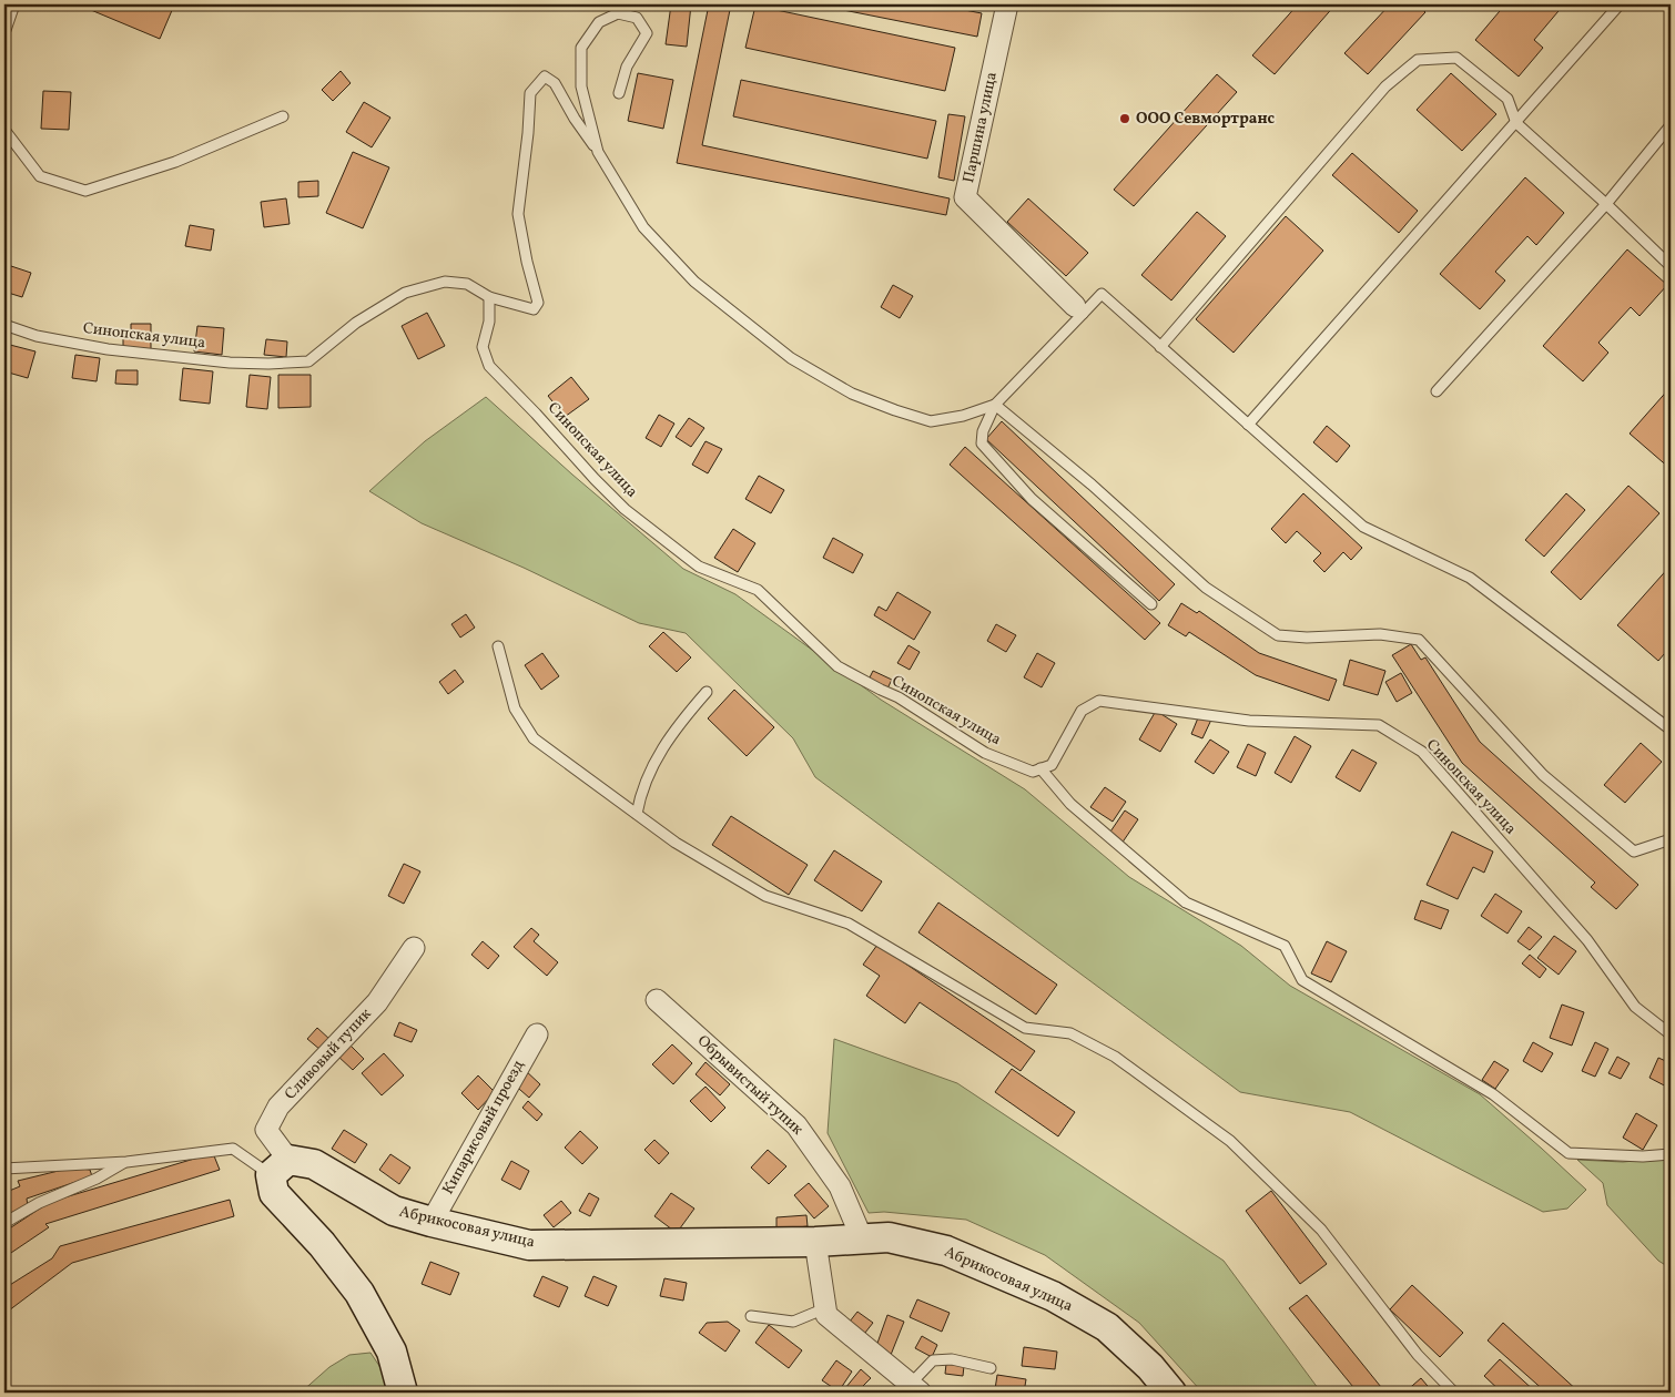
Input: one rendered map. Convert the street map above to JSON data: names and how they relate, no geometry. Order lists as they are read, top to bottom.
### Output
{
  "streets": {
    "main road": ["Абрикосовая улица"],
    "street": [
      "Паршина улица",
      "Сливовый тупик",
      "Обрывистый тупик",
      "Кипарисовый проезд"
    ],
    "lane": ["Синопская улица"]
  },
  "crossings": [
    ["Сливовый тупик", "Абрикосовая улица"],
    ["Обрывистый тупик", "Абрикосовая улица"],
    ["Кипарисовый проезд", "Абрикосовая улица"]
  ],
  "places": ["ООО Севмортранс"]
}
